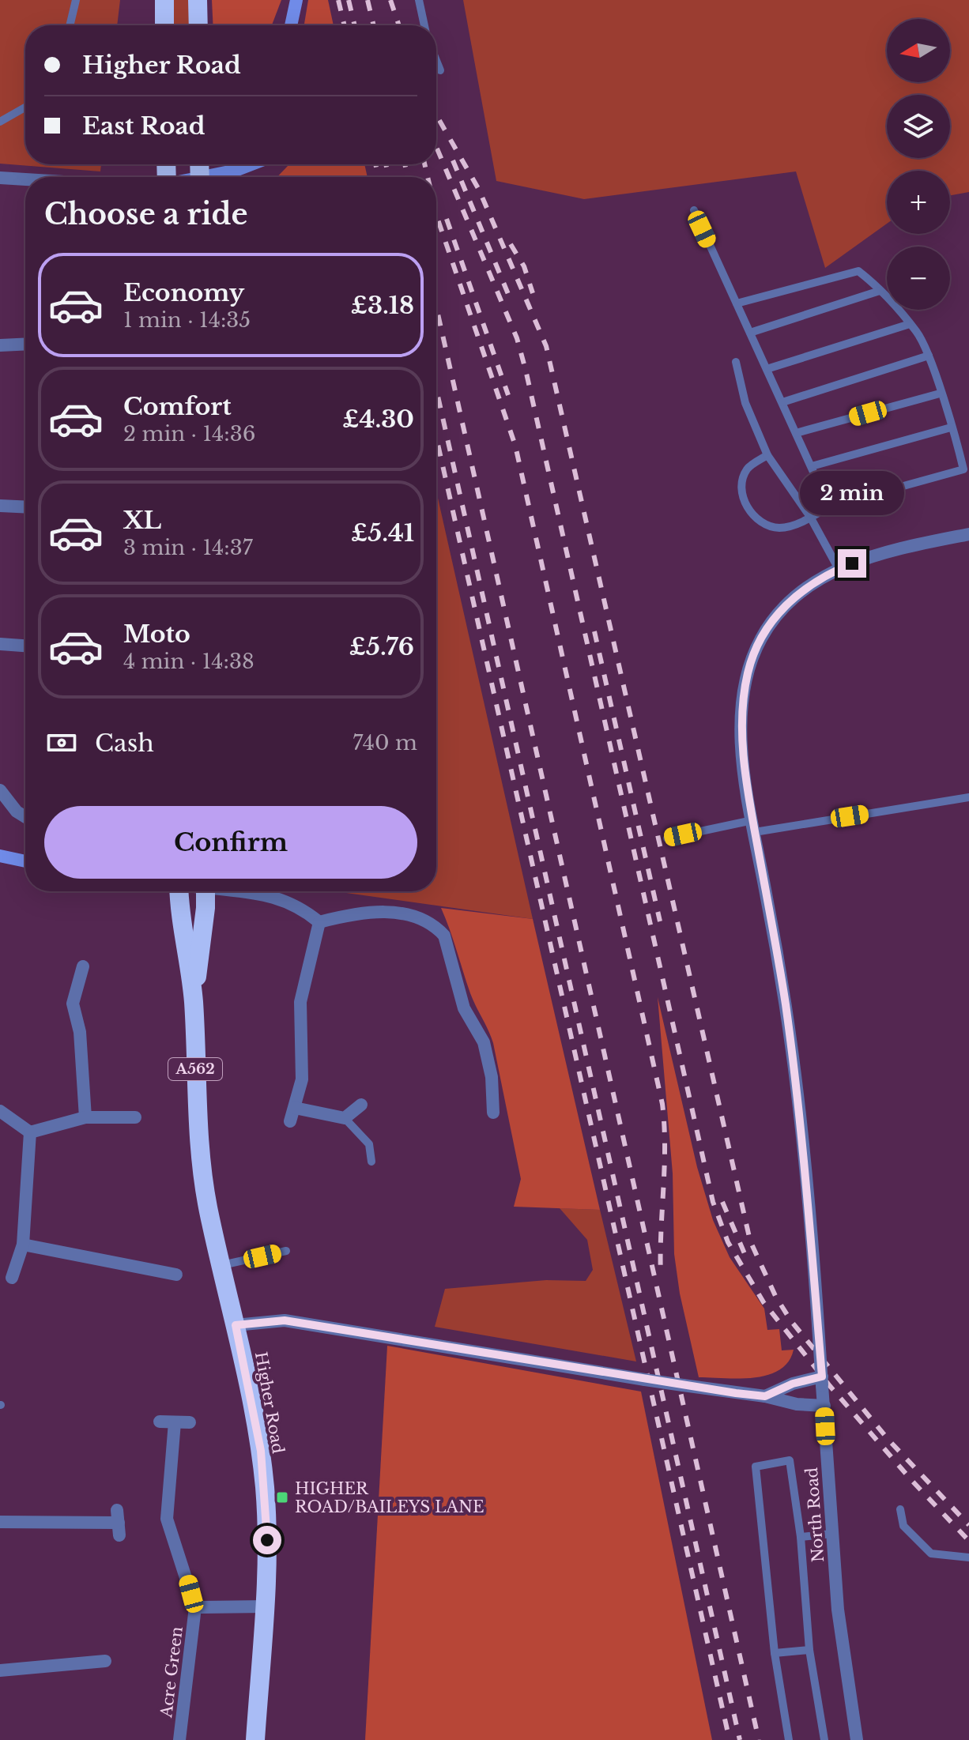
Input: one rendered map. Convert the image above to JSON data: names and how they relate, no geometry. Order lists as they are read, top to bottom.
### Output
{
  "streets": {
    "highway": ["A562", "Higher Road"],
    "street": ["North Road", "Acre Green"]
  },
  "crossings": [
    ["Higher Road", "Acre Green"]
  ],
  "places": {
    "transit": ["HIGHER ROAD/BAILEYS LANE"]
  },
  "north": "left",
  "page": {
    "map_buttons": ["+", "−"],
    "banner": ["Higher Road", "East Road"],
    "heading": "Choose a ride",
    "list": [
      {
        "name": "Economy",
        "note": "1 min · 14:35",
        "value": "£3.18"
      },
      {
        "name": "Comfort",
        "note": "2 min · 14:36",
        "value": "£4.30"
      },
      {
        "name": "XL",
        "note": "3 min · 14:37",
        "value": "£5.41"
      },
      {
        "name": "Moto",
        "note": "4 min · 14:38",
        "value": "£5.76"
      }
    ],
    "bubble": "2 min",
    "pay": ["Cash", "740 m"],
    "buttons": "Confirm"
  }
}
